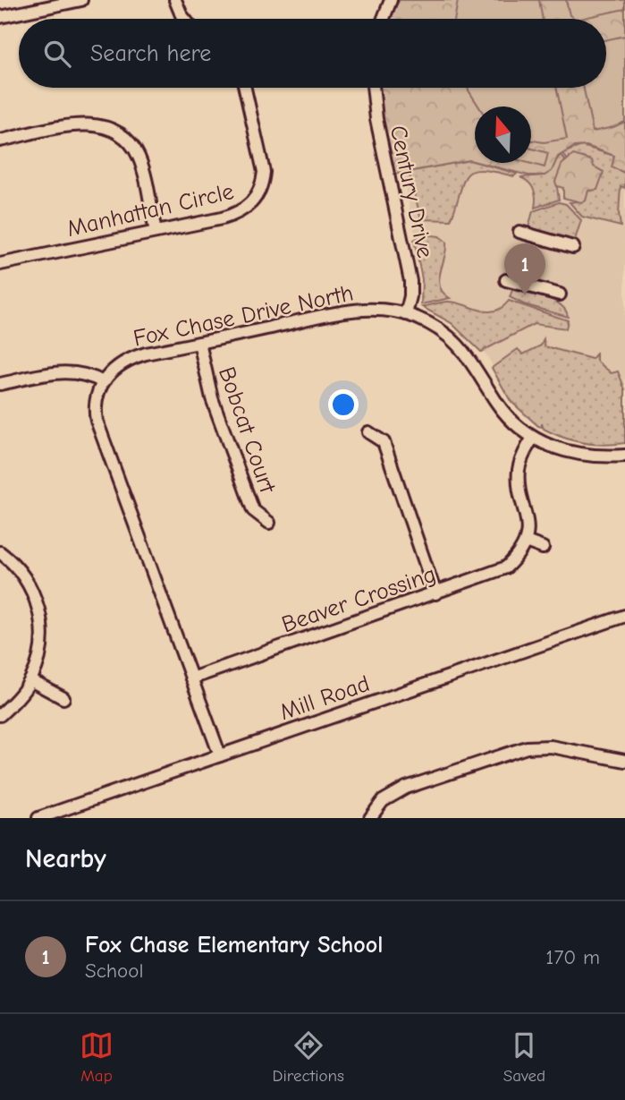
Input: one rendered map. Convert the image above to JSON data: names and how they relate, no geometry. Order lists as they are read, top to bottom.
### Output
{
  "streets": {
    "street": [
      "Century Drive",
      "Manhattan Circle",
      "Fox Chase Drive North",
      "Bobcat Court",
      "Beaver Crossing",
      "Mill Road"
    ]
  },
  "crossings": [
    ["Century Drive", "Fox Chase Drive North"],
    ["Fox Chase Drive North", "Bobcat Court"]
  ],
  "north": "top",
  "page": {
    "search": "Search here",
    "pins": "1",
    "heading": "Nearby",
    "list": [
      {
        "mark": "1",
        "name": "Fox Chase Elementary School",
        "note": "School",
        "value": "170 m"
      }
    ],
    "nav": ["Map", "Directions", "Saved"]
  }
}
